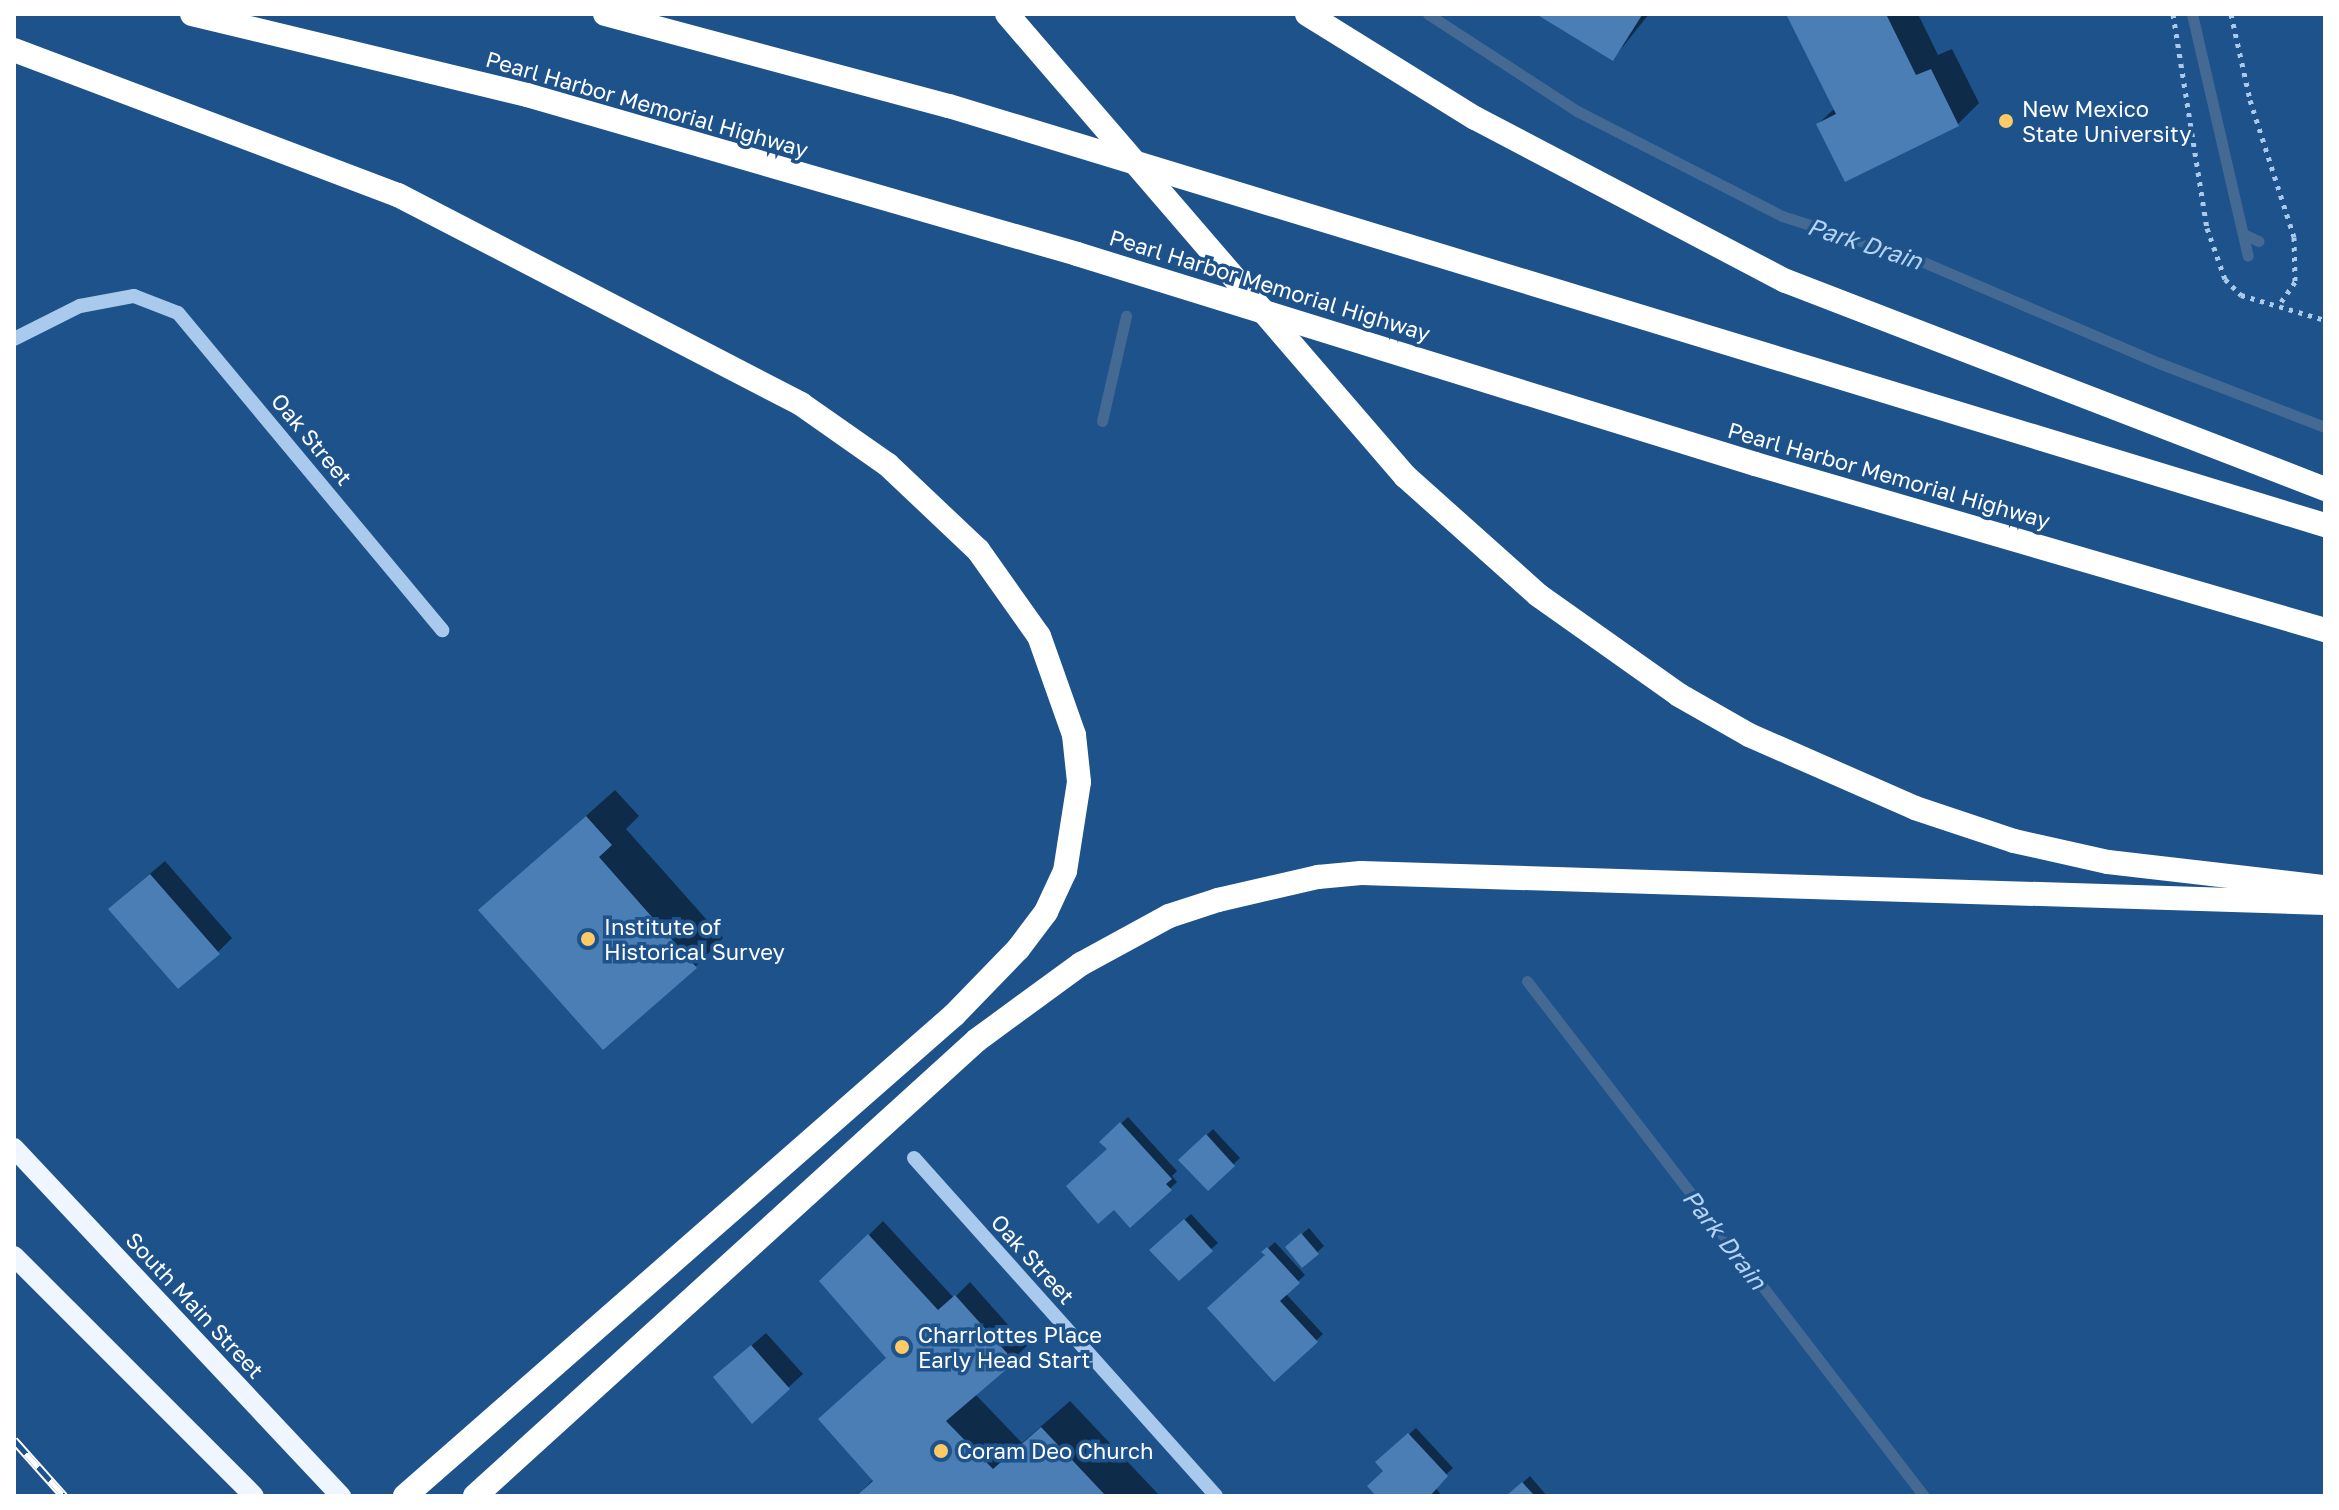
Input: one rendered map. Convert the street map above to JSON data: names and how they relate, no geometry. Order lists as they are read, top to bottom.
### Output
{
  "streets": {
    "highway": ["Pearl Harbor Memorial Highway"],
    "main road": ["South Main Street"],
    "street": ["Oak Street"]
  },
  "water": ["Park Drain"],
  "places": [
    "New Mexico State University",
    "Institute of Historical Survey",
    "Charrlottes Place Early Head Start",
    "Coram Deo Church"
  ]
}
